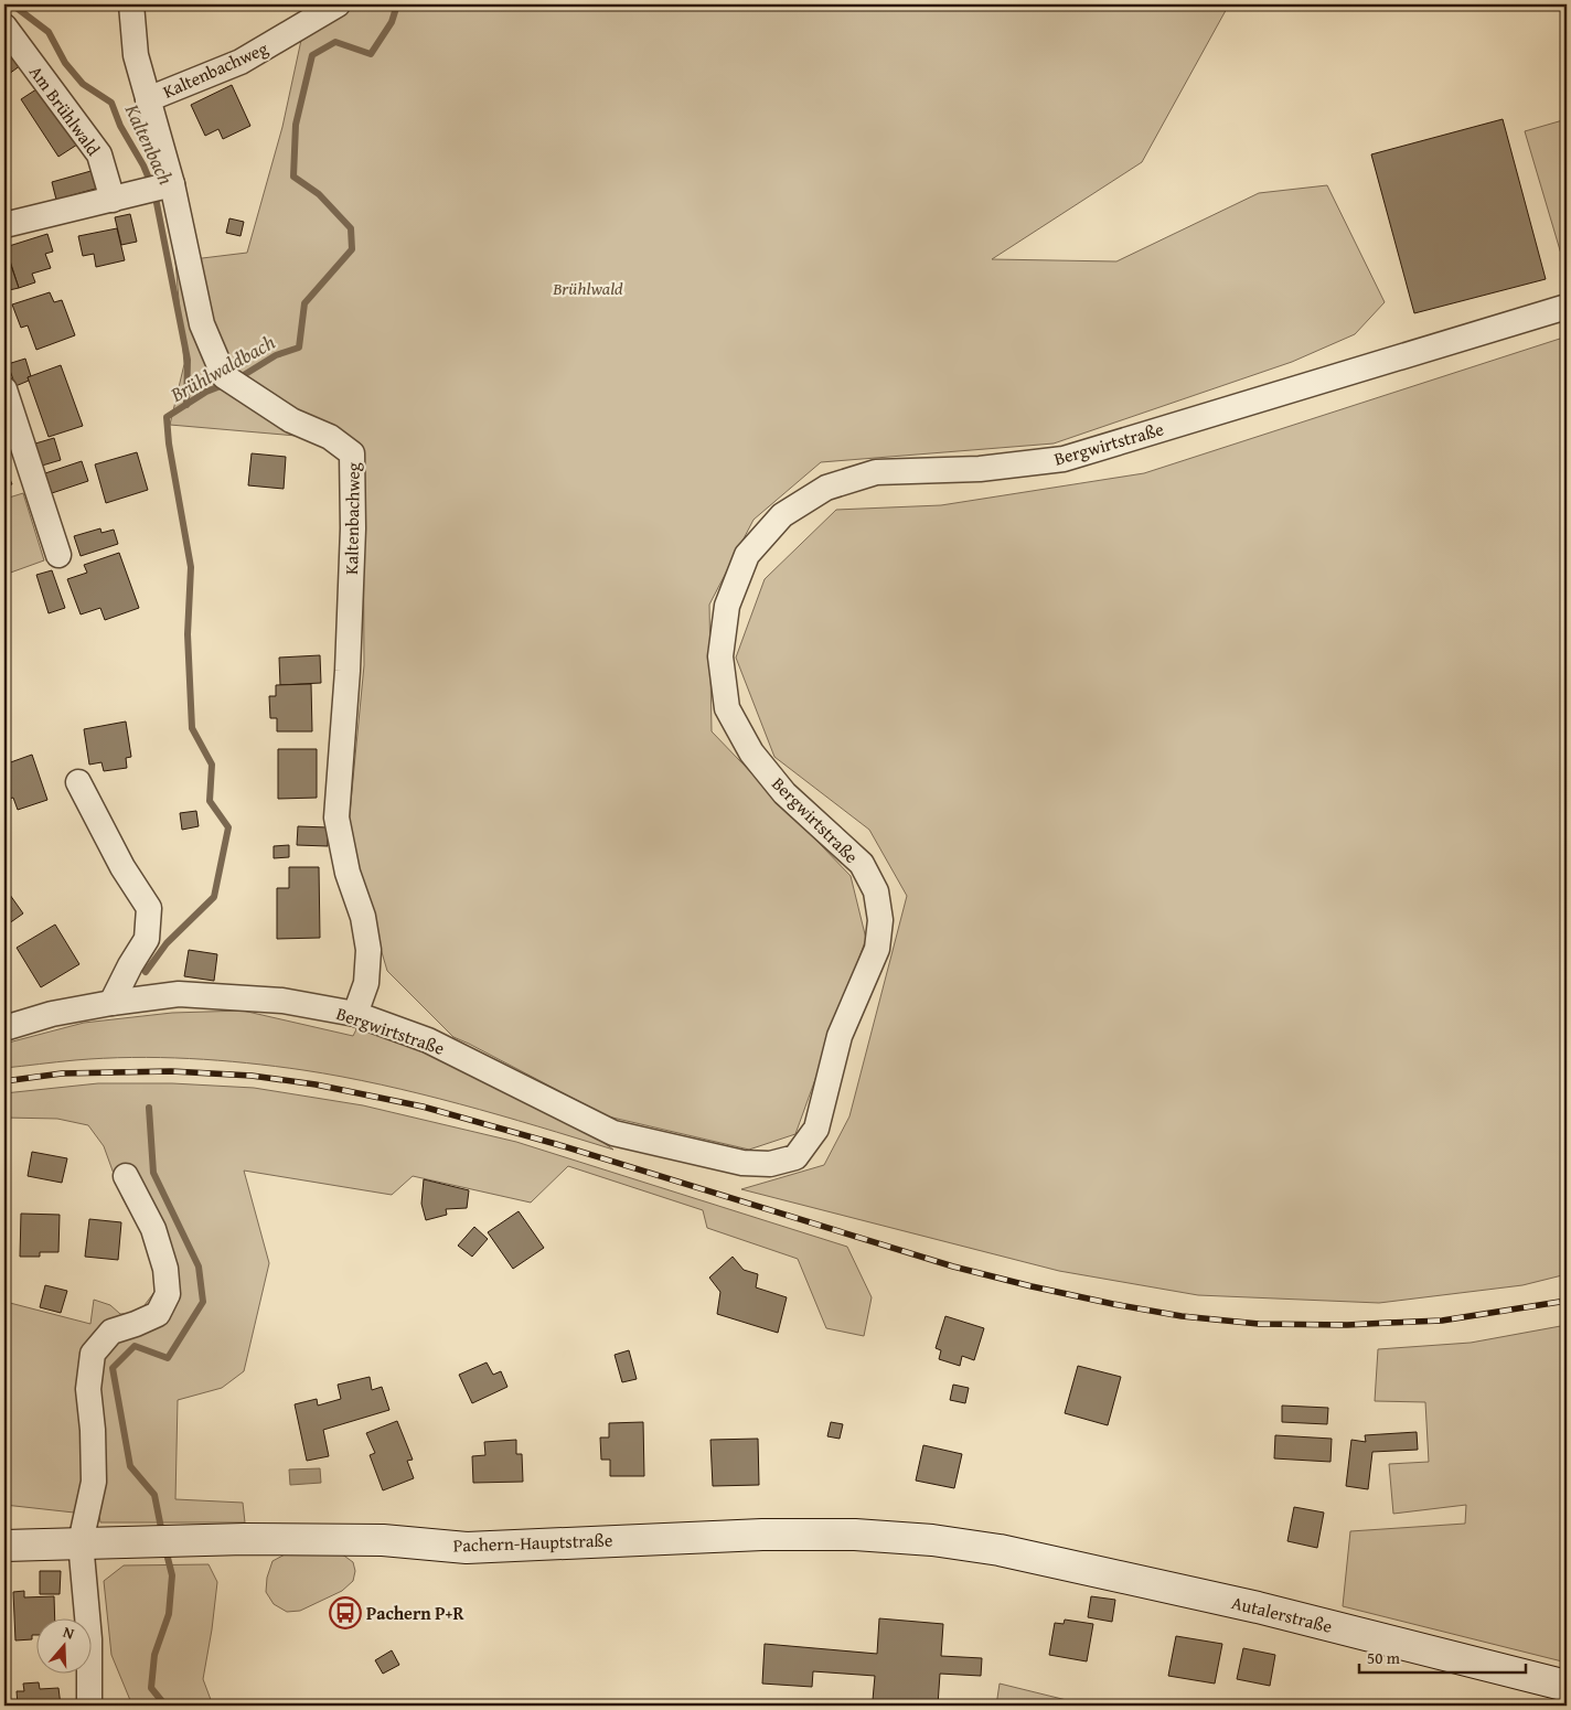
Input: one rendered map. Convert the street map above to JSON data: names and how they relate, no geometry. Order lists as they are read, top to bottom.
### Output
{
  "streets": {
    "main road": ["Pachern-Hauptstraße", "Autalerstraße"],
    "street": ["Kaltenbachweg", "Am Brühlwald", "Bergwirtstraße"]
  },
  "crossings": [
    ["Kaltenbachweg", "Bergwirtstraße"],
    ["Pachern-Hauptstraße", "Autalerstraße"]
  ],
  "water": ["Kaltenbach", "Brühlwaldbach"],
  "parks": ["Brühlwald"],
  "places": {
    "bus stop": ["Pachern P+R"]
  },
  "scale_bar": "50 m",
  "north": "top"
}
